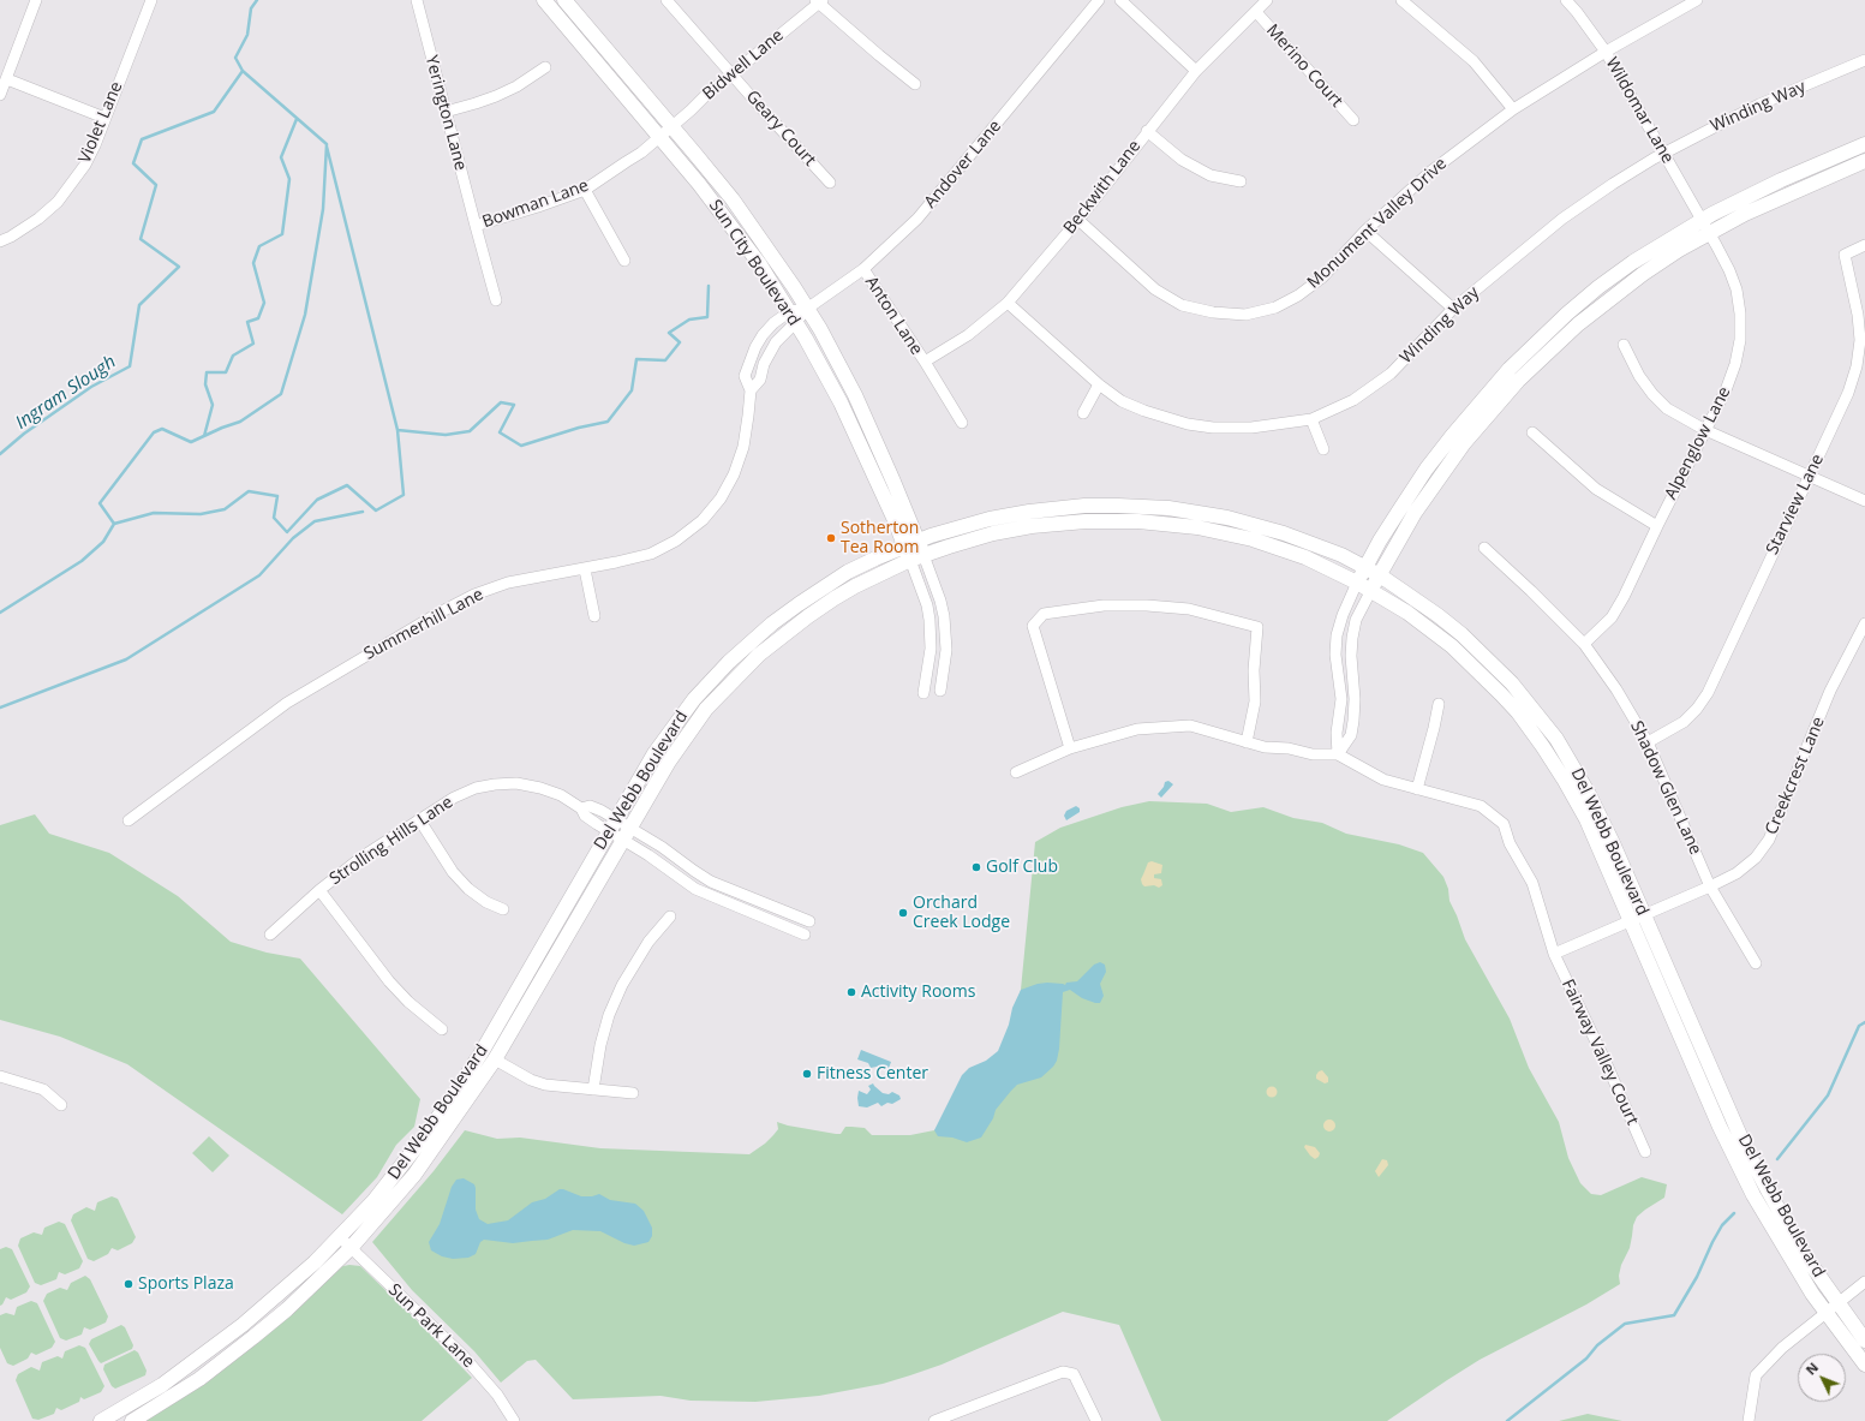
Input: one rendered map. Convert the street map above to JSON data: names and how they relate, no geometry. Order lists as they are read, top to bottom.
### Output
{
  "streets": {
    "street": [
      "Bidwell Lane",
      "Merino Court",
      "Winding Way",
      "Wildomar Lane",
      "Yerington Lane",
      "Violet Lane",
      "Geary Court",
      "Andover Lane",
      "Beckwith Lane",
      "Bowman Lane",
      "Monument Valley Drive",
      "Sun City Boulevard",
      "Anton Lane",
      "Alpenglow Lane",
      "Starview Lane",
      "Summerhill Lane",
      "Creekcrest Lane",
      "Del Webb Boulevard",
      "Shadow Glen Lane",
      "Strolling Hills Lane",
      "Fairway Valley Court",
      "Sun Park Lane"
    ]
  },
  "crossings": [
    ["Bidwell Lane", "Geary Court"],
    ["Bidwell Lane", "Bowman Lane"],
    ["Bidwell Lane", "Sun City Boulevard"],
    ["Merino Court", "Beckwith Lane"],
    ["Winding Way", "Wildomar Lane"],
    ["Winding Way", "Beckwith Lane"],
    ["Wildomar Lane", "Monument Valley Drive"],
    ["Wildomar Lane", "Alpenglow Lane"],
    ["Yerington Lane", "Bowman Lane"],
    ["Andover Lane", "Sun City Boulevard"],
    ["Andover Lane", "Anton Lane"],
    ["Andover Lane", "Summerhill Lane"],
    ["Beckwith Lane", "Monument Valley Drive"],
    ["Beckwith Lane", "Anton Lane"],
    ["Bowman Lane", "Sun City Boulevard"],
    ["Sun City Boulevard", "Summerhill Lane"],
    ["Sun City Boulevard", "Del Webb Boulevard"],
    ["Alpenglow Lane", "Shadow Glen Lane"],
    ["Starview Lane", "Shadow Glen Lane"],
    ["Creekcrest Lane", "Del Webb Boulevard"],
    ["Creekcrest Lane", "Shadow Glen Lane"],
    ["Creekcrest Lane", "Fairway Valley Court"],
    ["Del Webb Boulevard", "Strolling Hills Lane"],
    ["Del Webb Boulevard", "Sun Park Lane"]
  ],
  "water": ["Ingram Slough"],
  "places": [
    "Sotherton Tea Room",
    "Golf Club",
    "Orchard Creek Lodge",
    "Activity Rooms",
    "Fitness Center",
    "Sports Plaza"
  ],
  "north": "top left"
}
